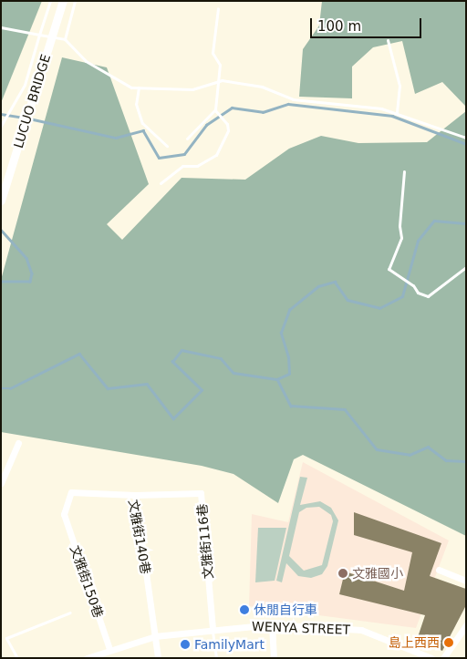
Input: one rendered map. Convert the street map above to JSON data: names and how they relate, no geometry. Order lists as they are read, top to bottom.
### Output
{
  "streets": {
    "street": [
      "LUCUO BRIDGE",
      "文雅街140巷",
      "文雅街116巷",
      "文雅街150巷",
      "WENYA STREET"
    ]
  },
  "crossings": [
    ["文雅街140巷", "文雅街116巷"],
    ["文雅街140巷", "文雅街150巷"],
    ["文雅街140巷", "WENYA STREET"],
    ["文雅街116巷", "WENYA STREET"],
    ["文雅街150巷", "WENYA STREET"]
  ],
  "places": [
    "文雅國小",
    "休閒自行車",
    "島上西西",
    "FamilyMart"
  ],
  "scale_bar": "100 m"
}
